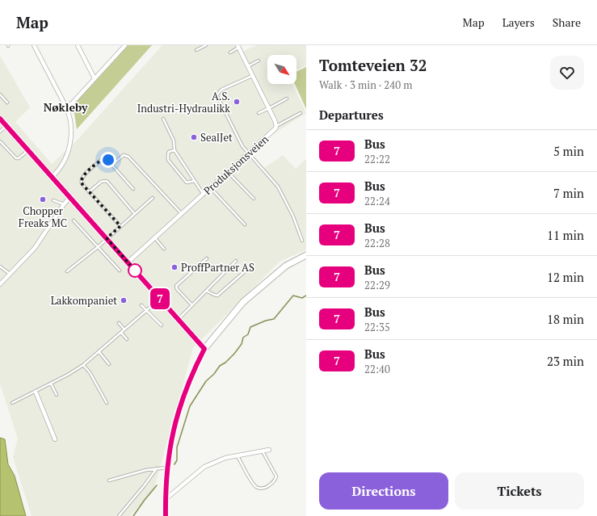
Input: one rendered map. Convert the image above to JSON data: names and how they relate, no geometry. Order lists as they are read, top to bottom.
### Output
{
  "streets": {
    "street": ["Produksjonsveien"]
  },
  "districts": ["Nøkleby"],
  "places": [
    "A.S. Industri-Hydraulikk",
    "SealJet",
    "Chopper Freaks MC",
    "ProffPartner AS",
    "Lakkompaniet"
  ],
  "lines": ["bus line 7"],
  "north": "bottom right",
  "page": {
    "header": "Map",
    "nav": ["Map", "Layers", "Share"],
    "on_map": "7",
    "heading": [
      ["Tomteveien 32", "Walk · 3 min · 240 m"],
      "Departures"
    ],
    "list": [
      {
        "mark": "7",
        "name": "Bus",
        "note": "22:22",
        "value": "5 min"
      },
      {
        "mark": "7",
        "name": "Bus",
        "note": "22:24",
        "value": "7 min"
      },
      {
        "mark": "7",
        "name": "Bus",
        "note": "22:28",
        "value": "11 min"
      },
      {
        "mark": "7",
        "name": "Bus",
        "note": "22:29",
        "value": "12 min"
      },
      {
        "mark": "7",
        "name": "Bus",
        "note": "22:35",
        "value": "18 min"
      },
      {
        "mark": "7",
        "name": "Bus",
        "note": "22:40",
        "value": "23 min"
      }
    ],
    "buttons": ["Directions", "Tickets"]
  }
}
